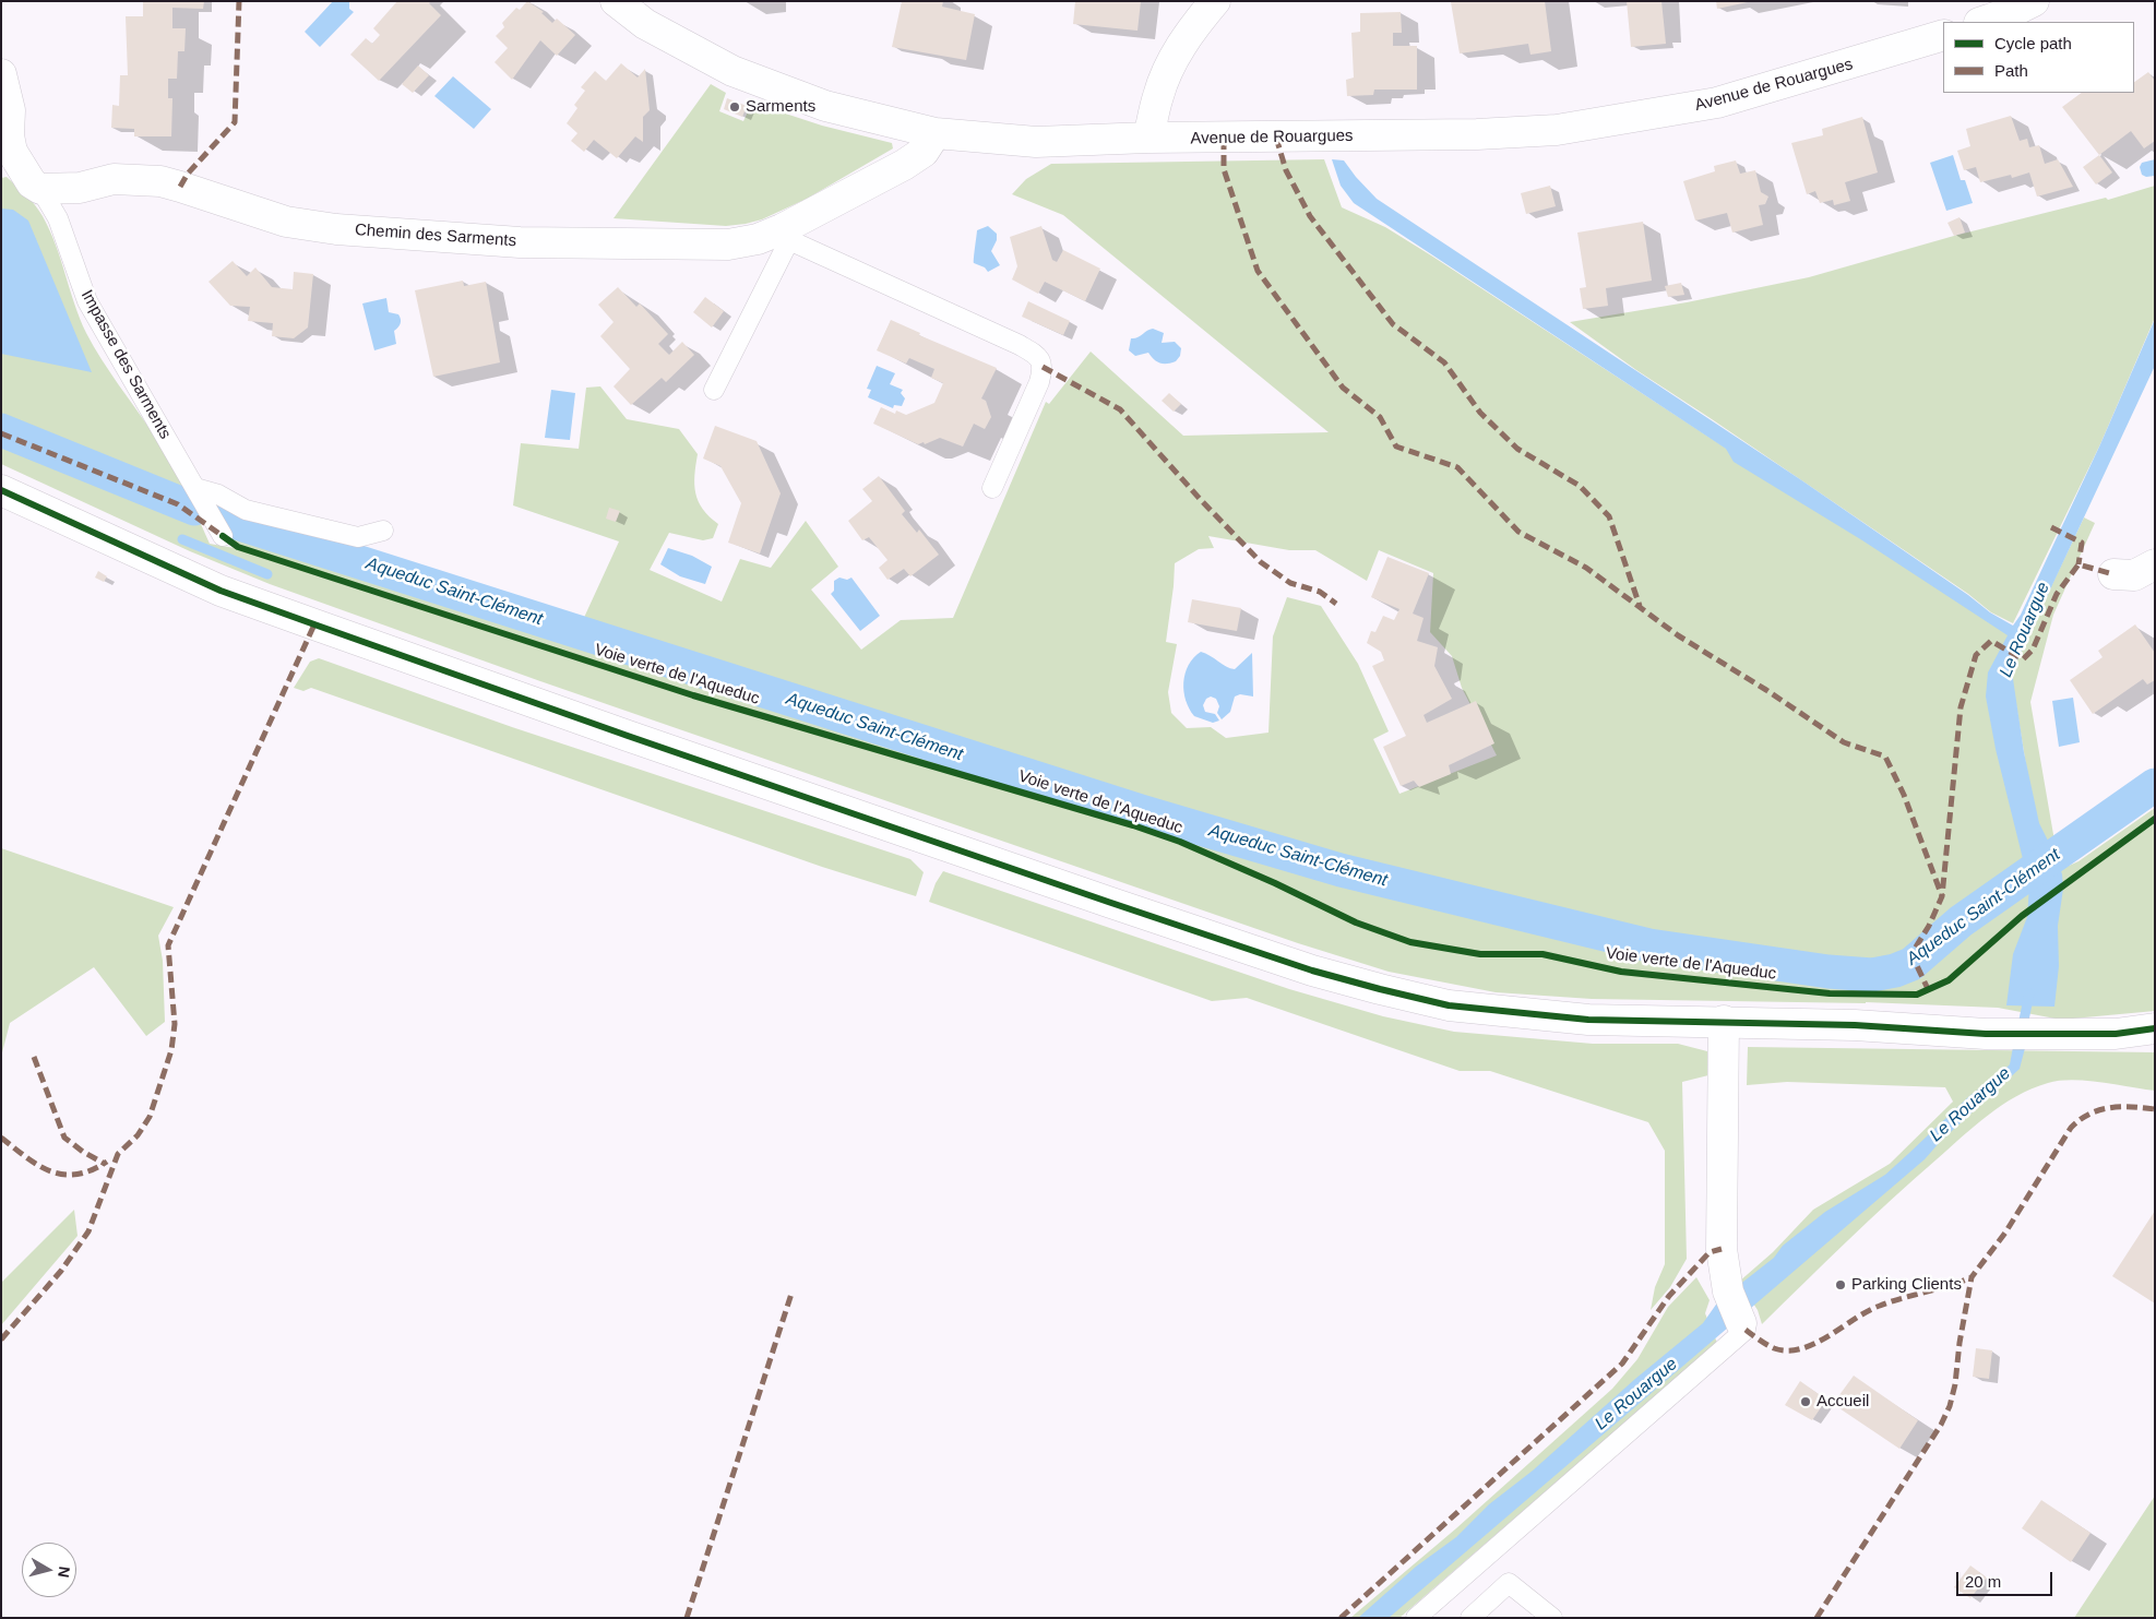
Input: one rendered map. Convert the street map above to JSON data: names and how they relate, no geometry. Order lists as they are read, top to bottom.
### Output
{
  "streets": {
    "street": ["Avenue de Rouargues", "Chemin des Sarments"],
    "lane": ["Impasse des Sarments"],
    "cycle path": ["Voie verte de l'Aqueduc"]
  },
  "crossings": [
    ["Avenue de Rouargues", "Chemin des Sarments"],
    ["Chemin des Sarments", "Impasse des Sarments"]
  ],
  "water": ["Aqueduc Saint-Clément", "Le Rouargue"],
  "places": ["Sarments", "Parking Clients", "Accueil"],
  "legend": ["Cycle path", "Path"],
  "scale_bar": "20 m",
  "north": "right"
}
